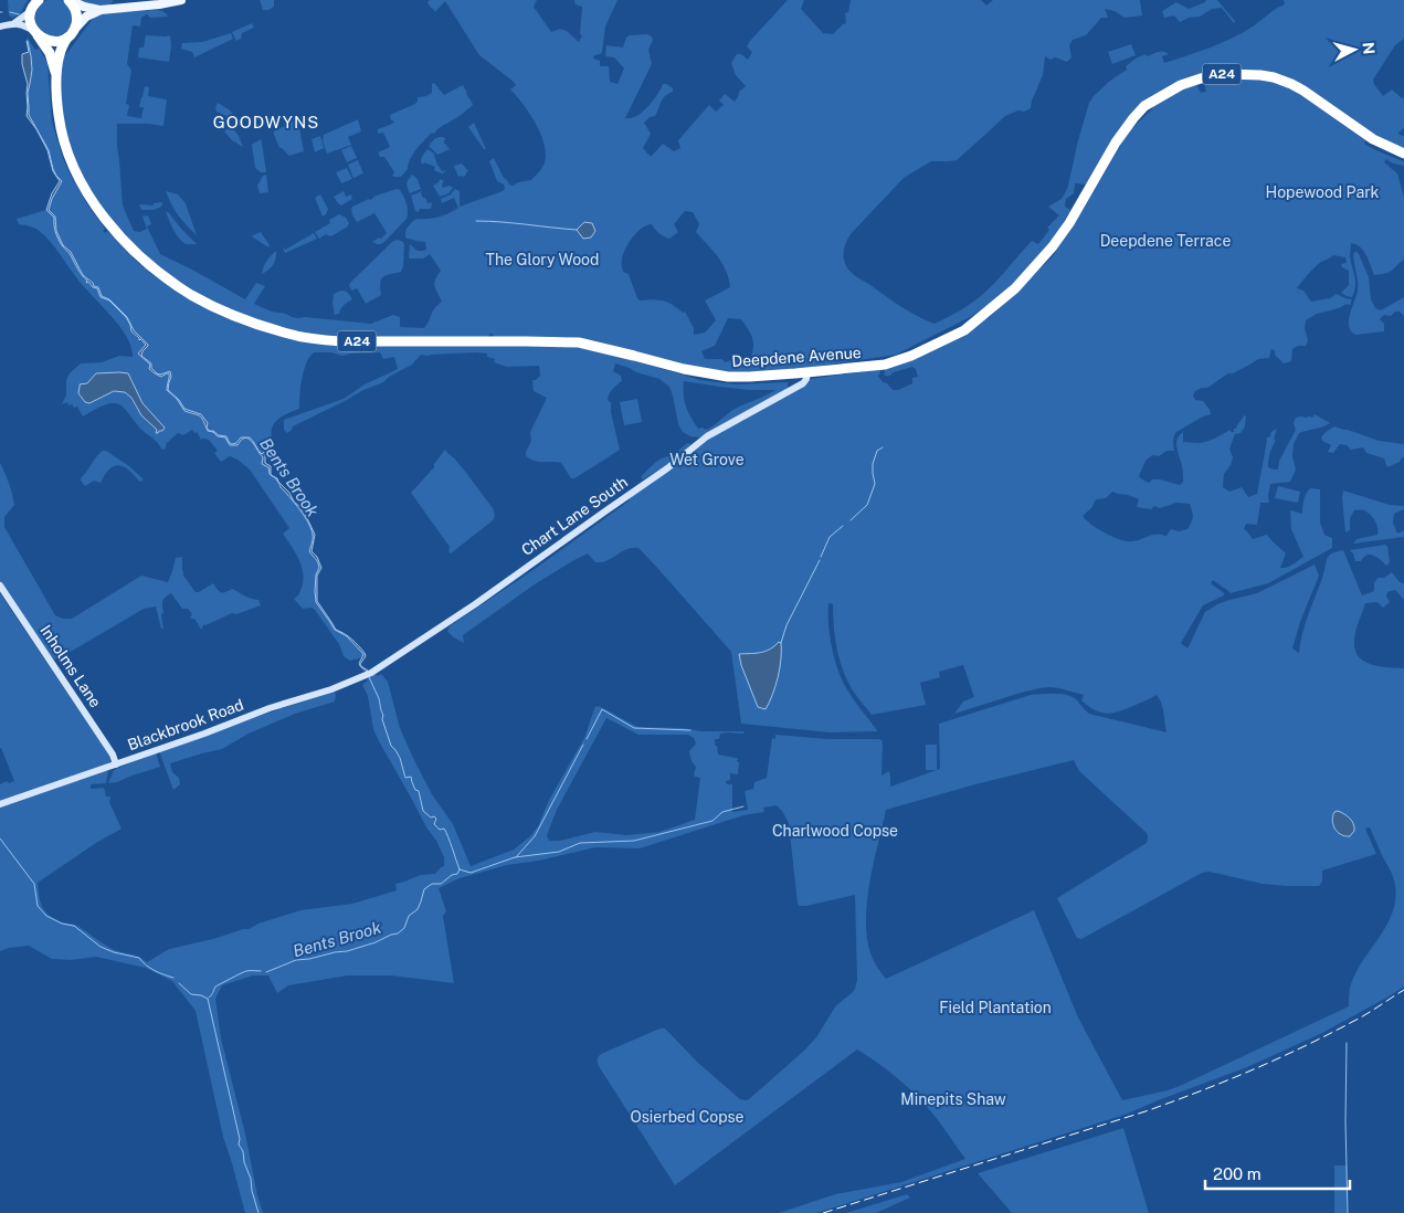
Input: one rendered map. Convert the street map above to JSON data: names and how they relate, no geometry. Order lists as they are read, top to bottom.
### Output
{
  "streets": {
    "highway": ["A24", "Deepdene Avenue"],
    "street": ["Chart Lane South", "Inholms Lane", "Blackbrook Road"]
  },
  "crossings": [
    ["Deepdene Avenue", "Chart Lane South"],
    ["Chart Lane South", "Blackbrook Road"],
    ["Inholms Lane", "Blackbrook Road"]
  ],
  "districts": ["GOODWYNS"],
  "water": ["Bents Brook"],
  "parks": [
    "Hopewood Park",
    "Deepdene Terrace",
    "The Glory Wood",
    "Wet Grove",
    "Charlwood Copse",
    "Field Plantation",
    "Minepits Shaw",
    "Osierbed Copse"
  ],
  "scale_bar": "200 m",
  "north": "right"
}
